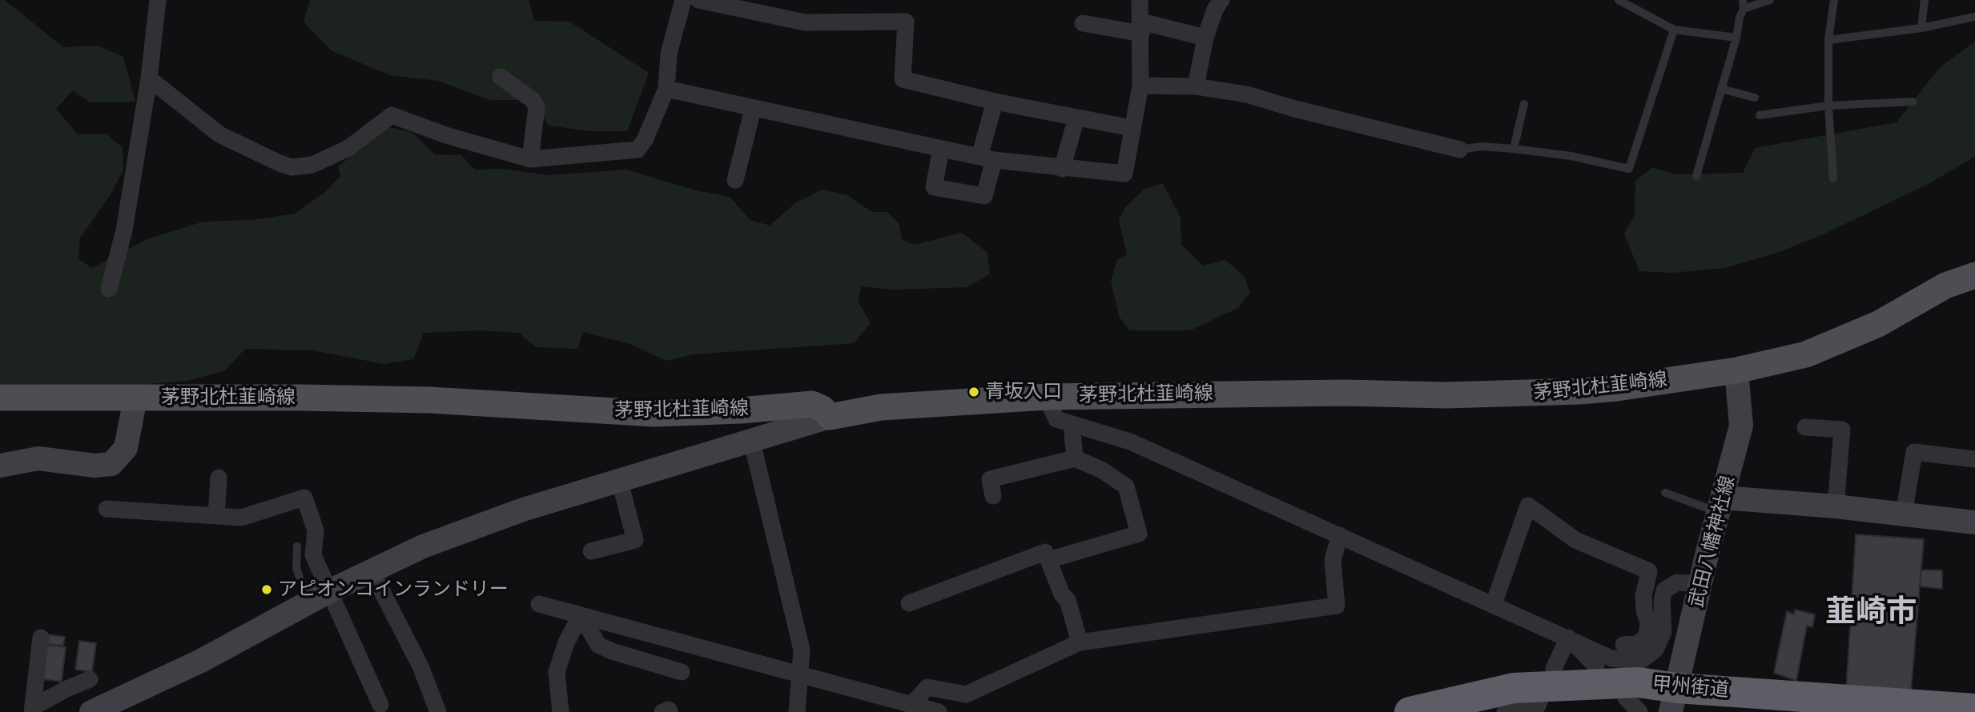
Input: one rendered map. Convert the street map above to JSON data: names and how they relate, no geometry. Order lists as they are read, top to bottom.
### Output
{
  "streets": {
    "highway": ["甲州街道"],
    "main road": ["茅野北杜韮崎線"],
    "street": ["武田八幡神社線"]
  },
  "crossings": [
    ["茅野北杜韮崎線", "武田八幡神社線"],
    ["武田八幡神社線", "甲州街道"]
  ],
  "districts": ["韮崎市"],
  "places": ["青坂入口", "アピオンコインランドリー"]
}
